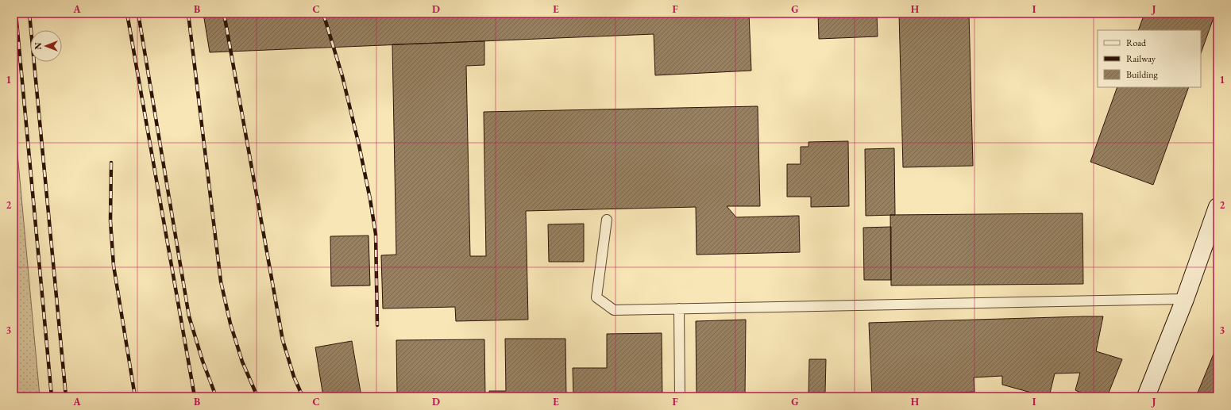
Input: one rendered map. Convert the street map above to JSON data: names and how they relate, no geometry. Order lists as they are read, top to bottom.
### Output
{
  "legend": ["Road", "Railway", "Building"],
  "north": "left",
  "grid": {
    "columns": [
      "A",
      "B",
      "C",
      "D",
      "E",
      "F",
      "G",
      "H",
      "I",
      "J"
    ],
    "rows": ["1", "2", "3"]
  }
}
